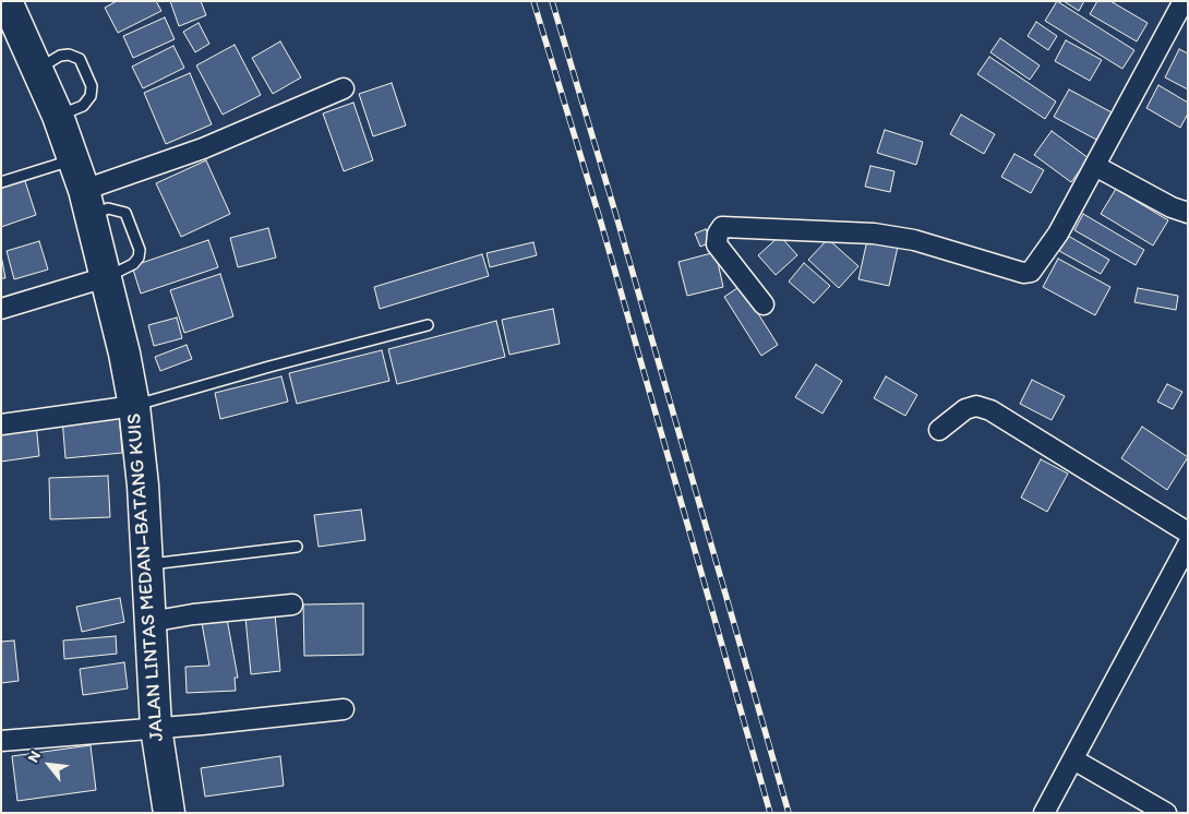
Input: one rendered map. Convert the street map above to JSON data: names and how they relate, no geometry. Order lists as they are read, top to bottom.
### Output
{
  "streets": {
    "highway": ["JALAN LINTAS MEDAN–BATANG KUIS"]
  },
  "north": "top left"
}
